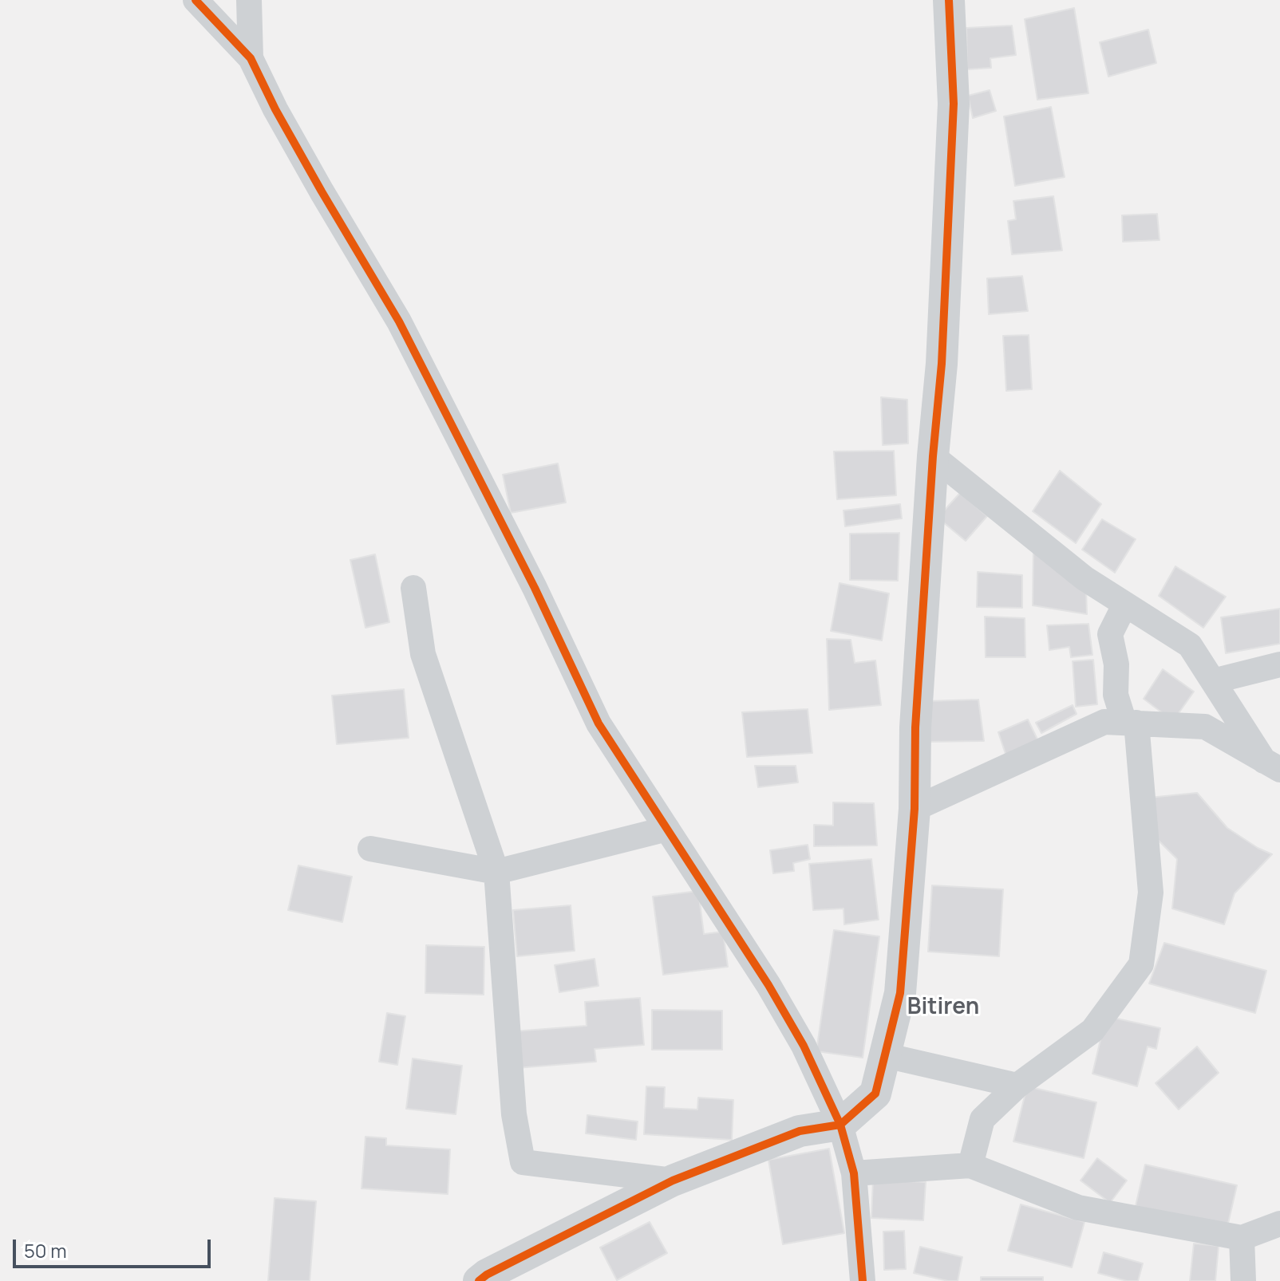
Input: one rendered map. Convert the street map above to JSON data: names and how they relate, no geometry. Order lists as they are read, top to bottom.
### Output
{
  "districts": ["Bitiren"],
  "scale_bar": "50 m"
}
